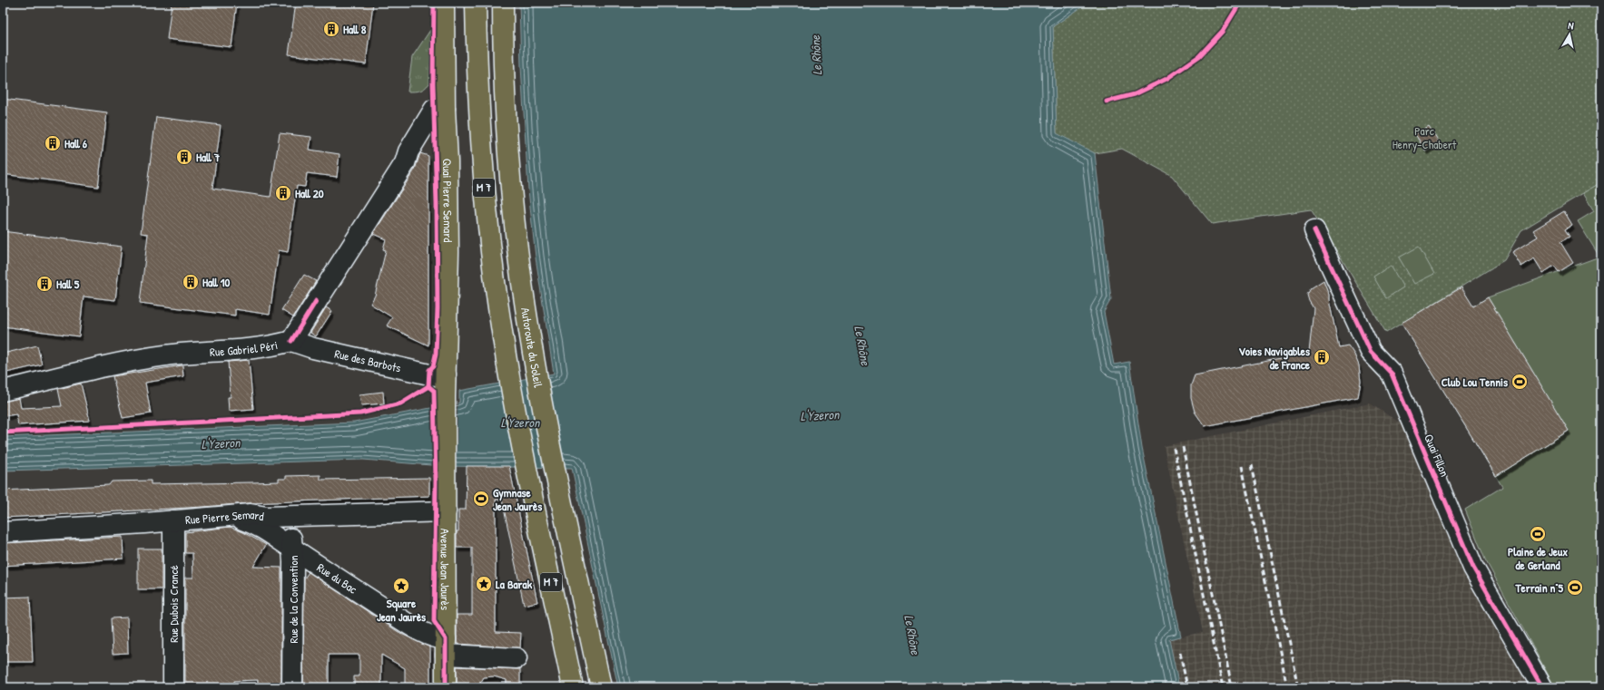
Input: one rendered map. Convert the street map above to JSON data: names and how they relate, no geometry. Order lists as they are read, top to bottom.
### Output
{
  "streets": {
    "main road": [
      "M 7",
      "Quai Pierre Semard",
      "Autoroute du Soleil",
      "Avenue Jean Jaurès"
    ],
    "street": [
      "Rue Gabriel Péri",
      "Rue des Barbots",
      "Quai Fillon",
      "Rue Pierre Semard",
      "Rue du Bac",
      "Rue de la Convention",
      "Rue Dubois Crancé"
    ]
  },
  "crossings": [
    ["Quai Pierre Semard", "Rue Gabriel Péri"],
    ["Quai Pierre Semard", "Rue des Barbots"],
    ["Quai Pierre Semard", "Avenue Jean Jaurès"],
    ["Rue Gabriel Péri", "Rue des Barbots"],
    ["Rue Pierre Semard", "Avenue Jean Jaurès"],
    ["Rue Pierre Semard", "Rue du Bac"],
    ["Rue Pierre Semard", "Rue de la Convention"],
    ["Rue Pierre Semard", "Rue Dubois Crancé"],
    ["Avenue Jean Jaurès", "Rue du Bac"],
    ["Rue du Bac", "Rue de la Convention"]
  ],
  "water": ["Le Rhône", "L'Yzeron"],
  "parks": ["Parc Henry-Chabert"],
  "places": {
    "building": [
      "Hall 8",
      "Hall 6",
      "Hall 7",
      "Hall 20",
      "Hall 10",
      "Hall 5",
      "Voies Navigables de France"
    ],
    "sports": [
      "Club Lou Tennis",
      "Gymnase Jean Jaurès",
      "Plaine de Jeux de Gerland",
      "Terrain n°5"
    ],
    "place": ["La Barak", "Square Jean Jaurès"]
  },
  "north": "top"
}
